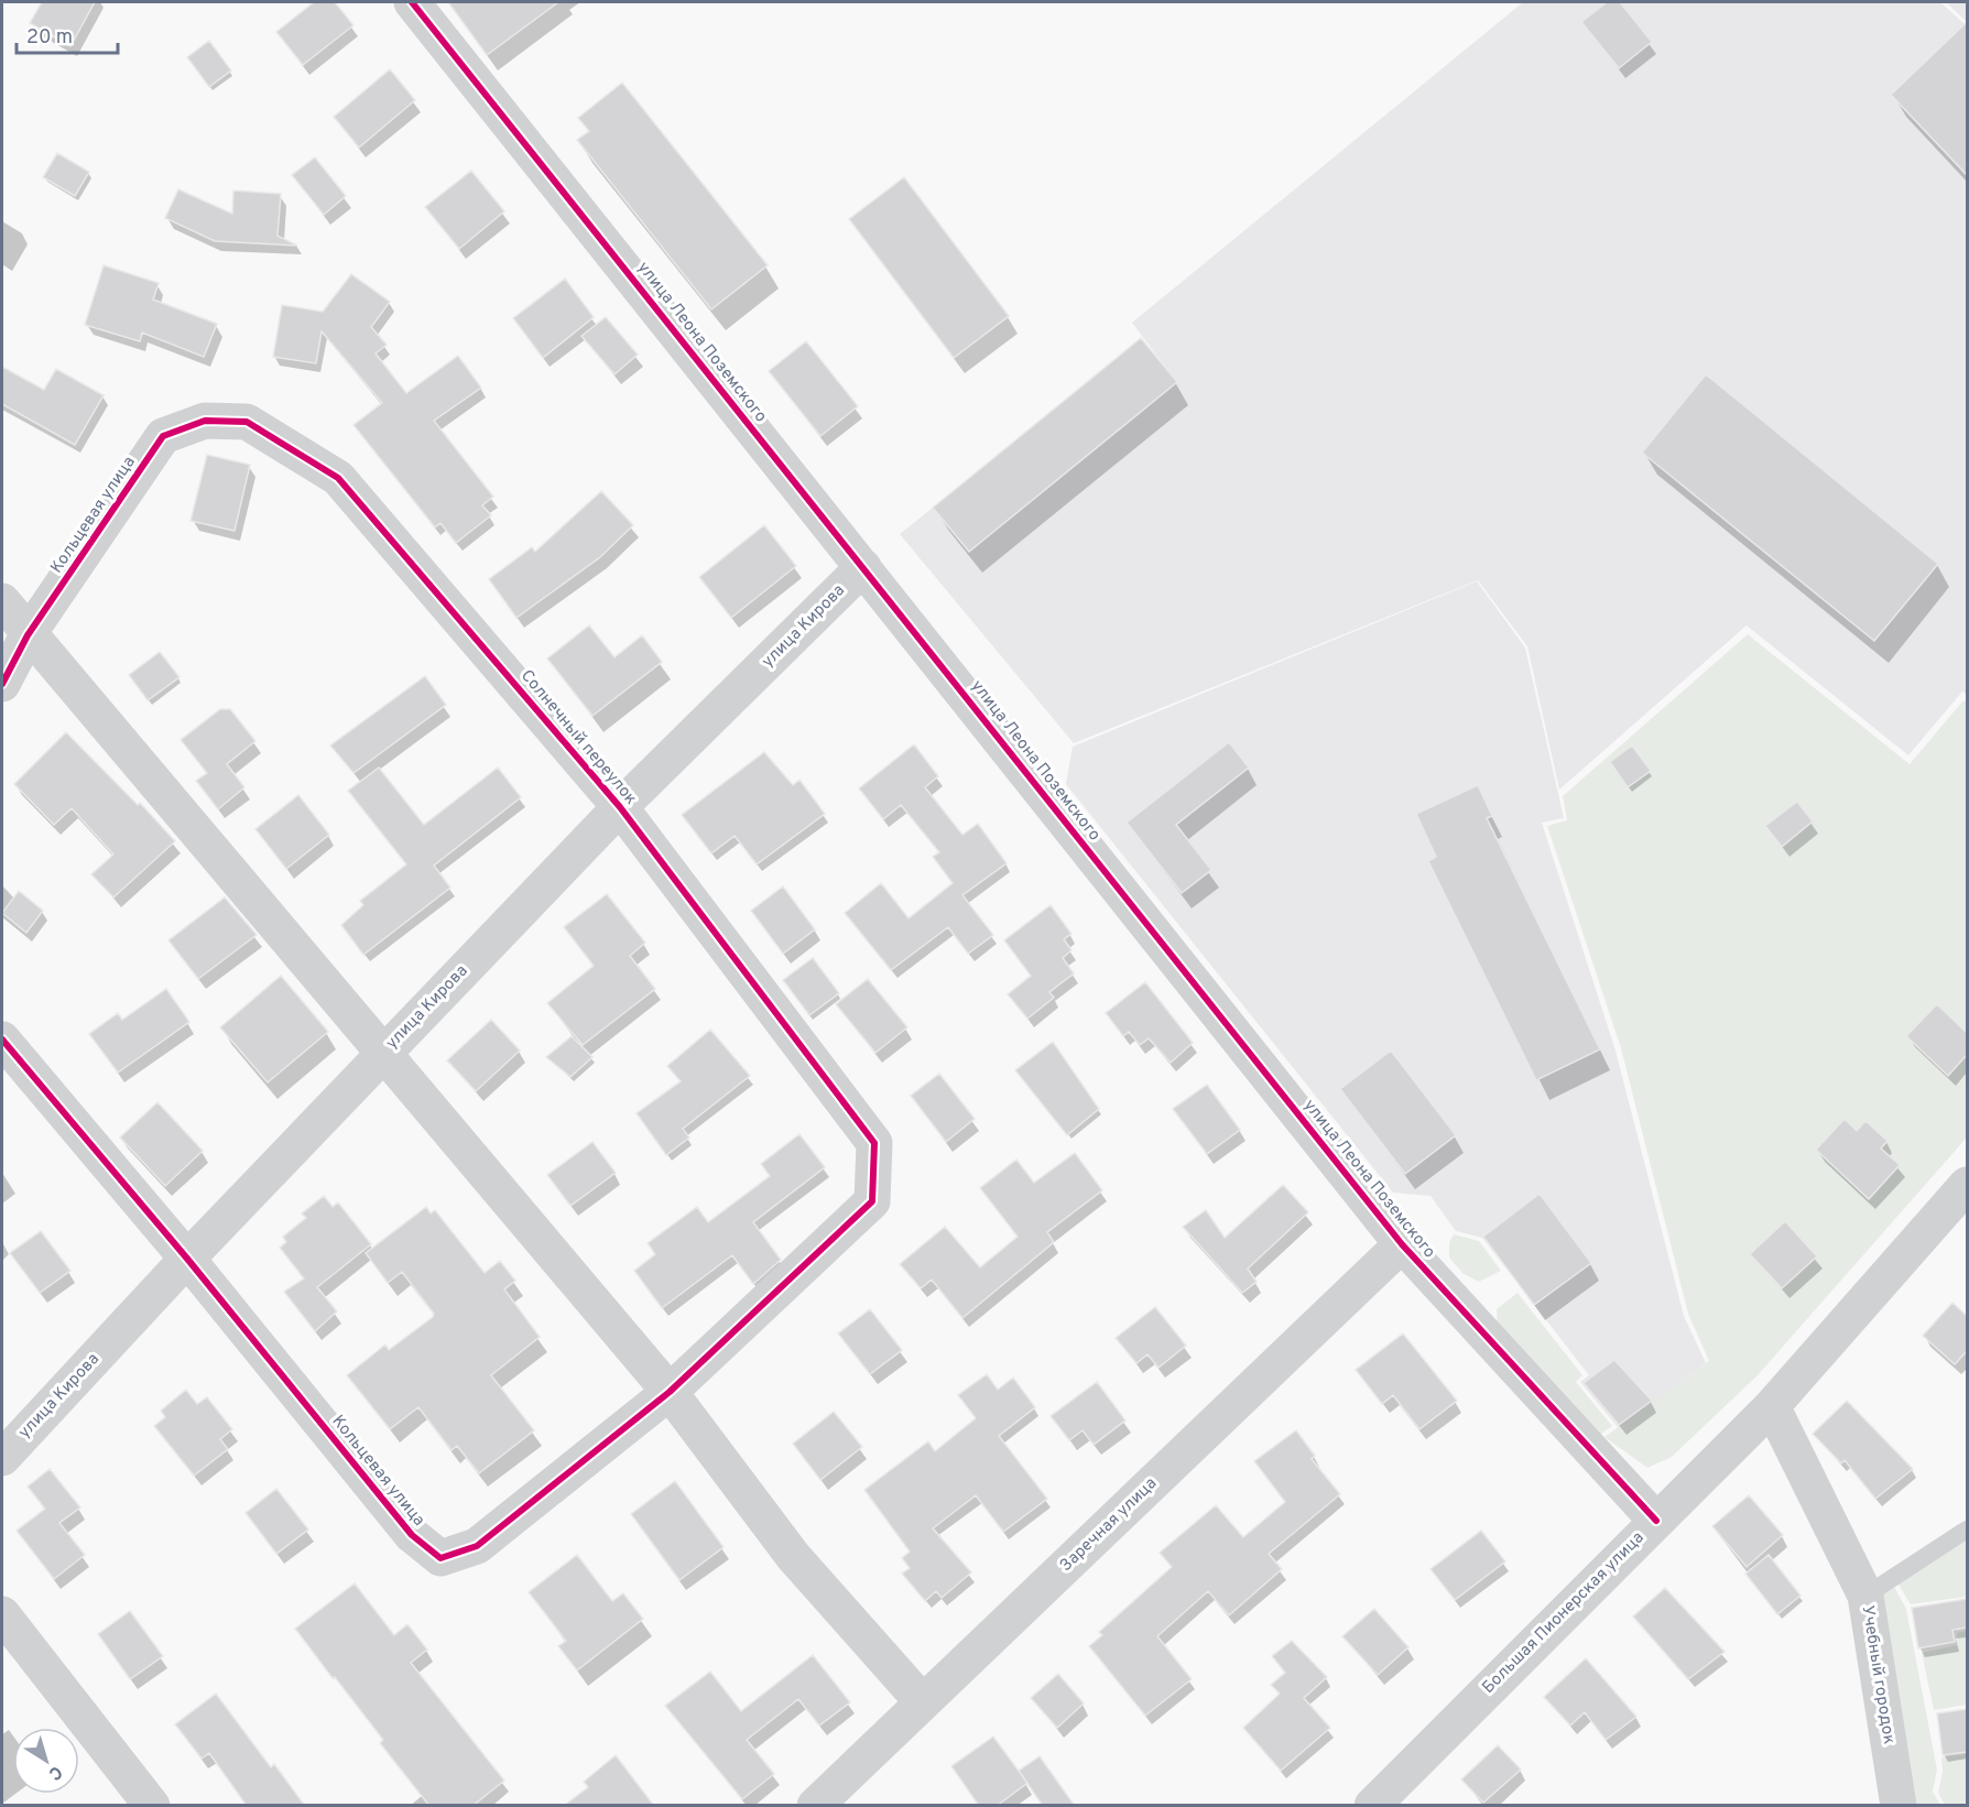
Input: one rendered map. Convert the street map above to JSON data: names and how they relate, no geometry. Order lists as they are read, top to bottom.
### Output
{
  "streets": {
    "street": [
      "улица Леона Поземского",
      "Кольцевая улица",
      "улица Кирова",
      "Солнечный переулок",
      "Заречная улица",
      "Большая Пионерская улица",
      "Учебный городок"
    ]
  },
  "crossings": [
    ["улица Леона Поземского", "улица Кирова"],
    ["улица Леона Поземского", "Заречная улица"],
    ["улица Леона Поземского", "Большая Пионерская улица"],
    ["Кольцевая улица", "улица Кирова"],
    ["Кольцевая улица", "Солнечный переулок"],
    ["улица Кирова", "Солнечный переулок"],
    ["Большая Пионерская улица", "Учебный городок"]
  ],
  "scale_bar": "20 m",
  "north": "bottom right"
}
